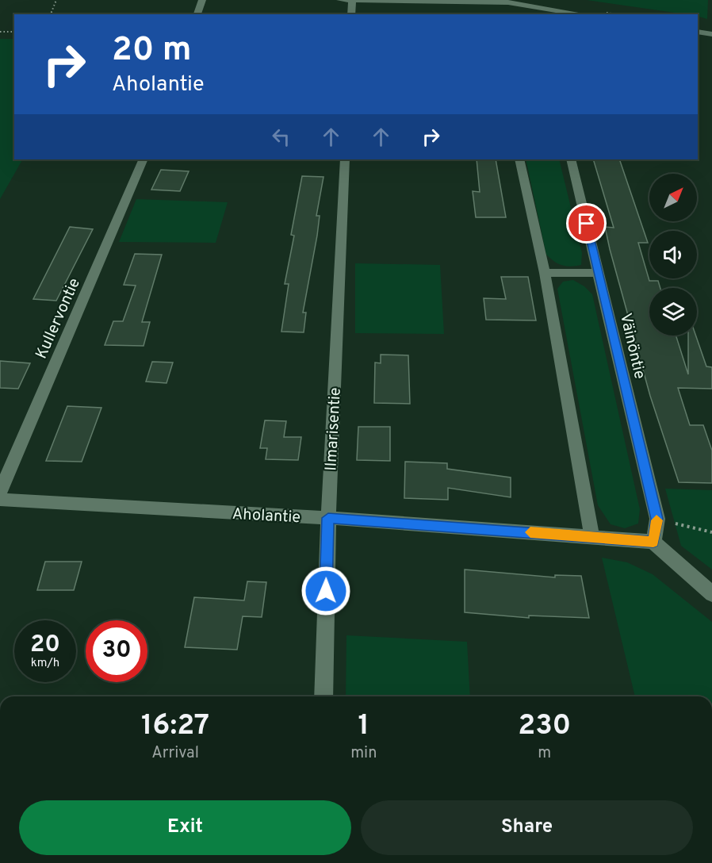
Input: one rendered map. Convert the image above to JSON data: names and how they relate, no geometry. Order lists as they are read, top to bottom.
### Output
{
  "streets": {
    "street": [
      "Kullervontie",
      "Väinöntie",
      "Ilmarisentie",
      "Aholantie"
    ]
  },
  "crossings": [
    ["Väinöntie", "Aholantie"],
    ["Ilmarisentie", "Aholantie"]
  ],
  "north": "top right",
  "page": {
    "turn": ["20 m", "Aholantie"],
    "speed": "20 km/h",
    "limit": "30",
    "eta": [
      "16:27",
      "Arrival",
      "1",
      "min",
      "230",
      "m"
    ],
    "buttons": ["Exit", "Share"]
  }
}
